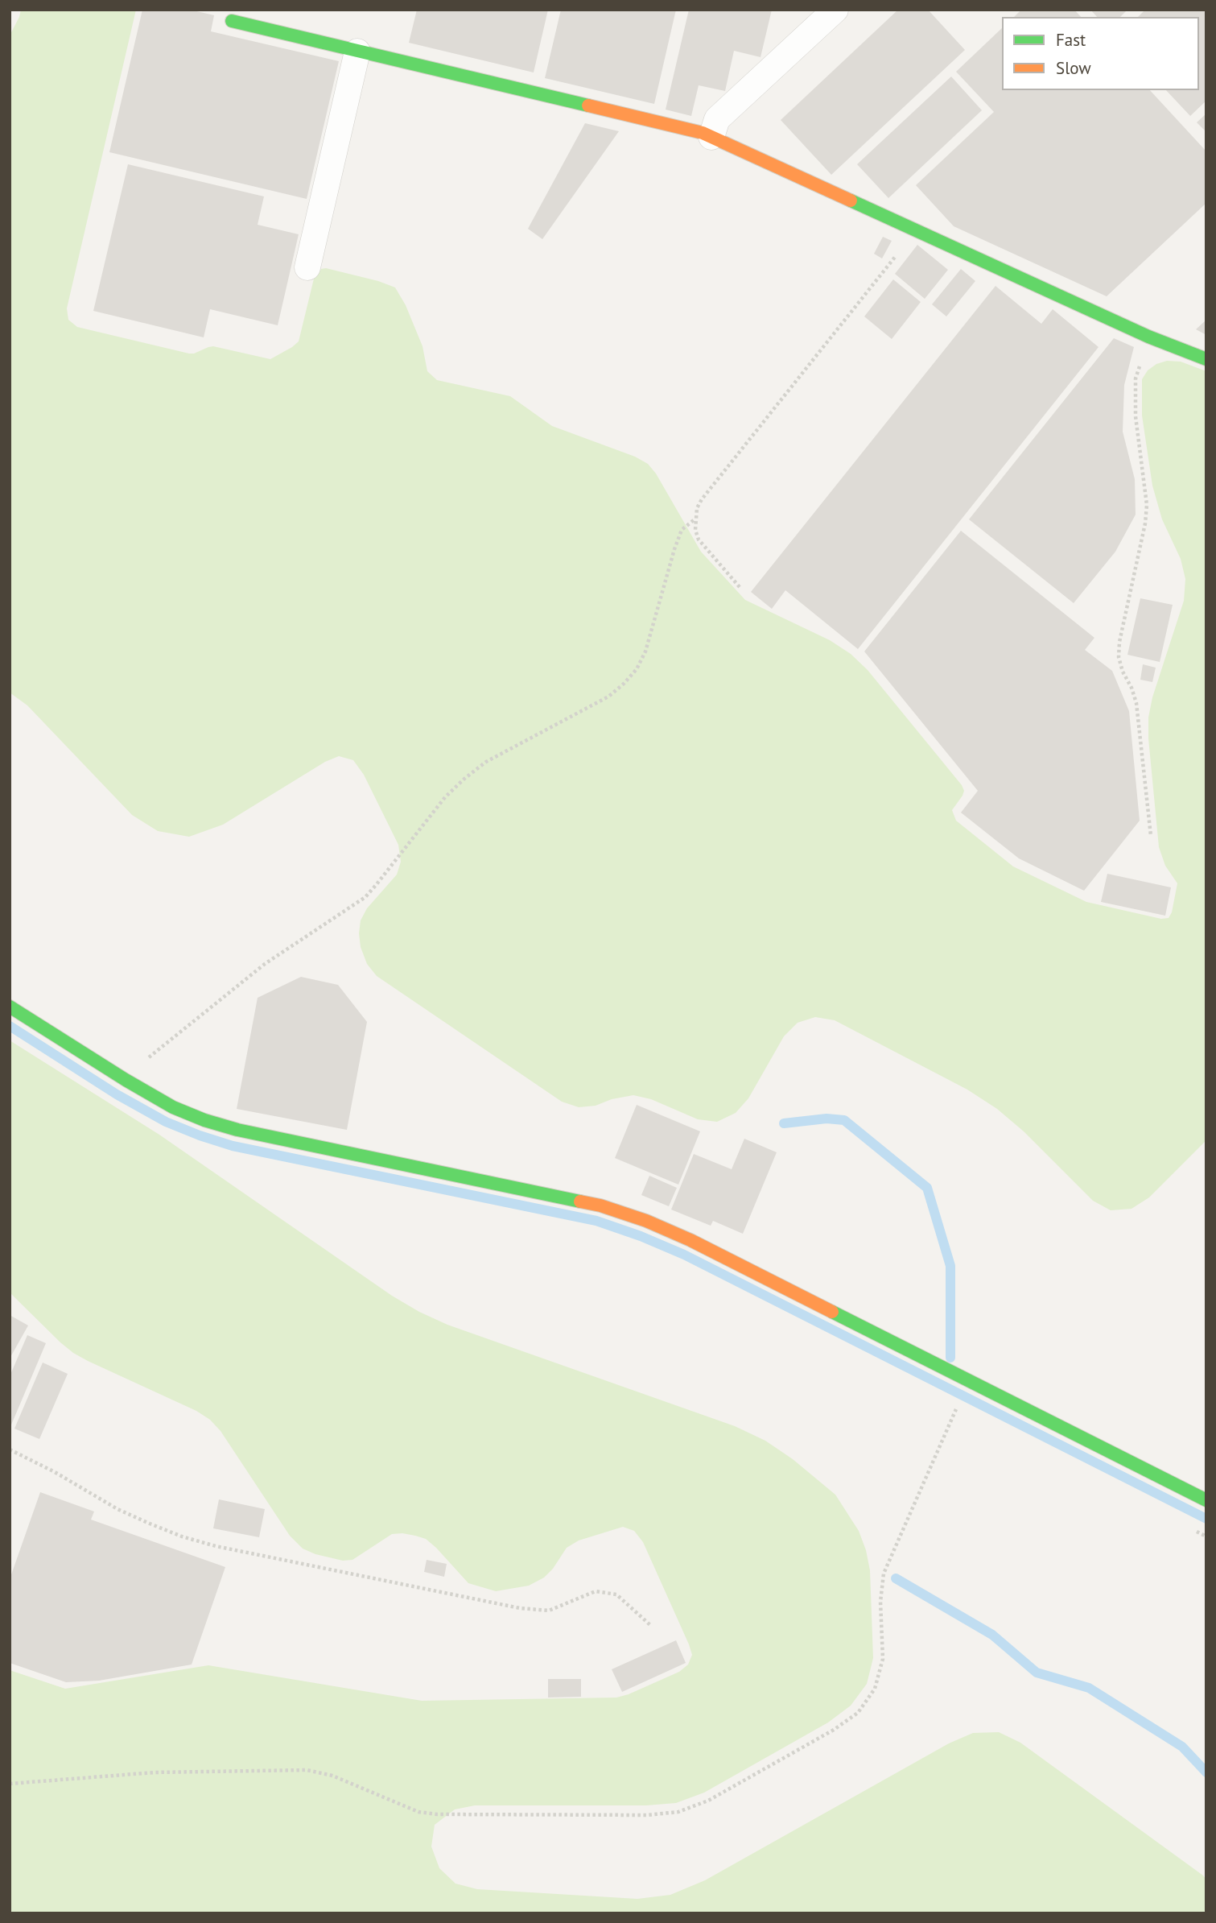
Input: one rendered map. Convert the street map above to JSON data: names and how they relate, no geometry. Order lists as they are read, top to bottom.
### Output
{
  "legend": ["Fast", "Slow"]
}
